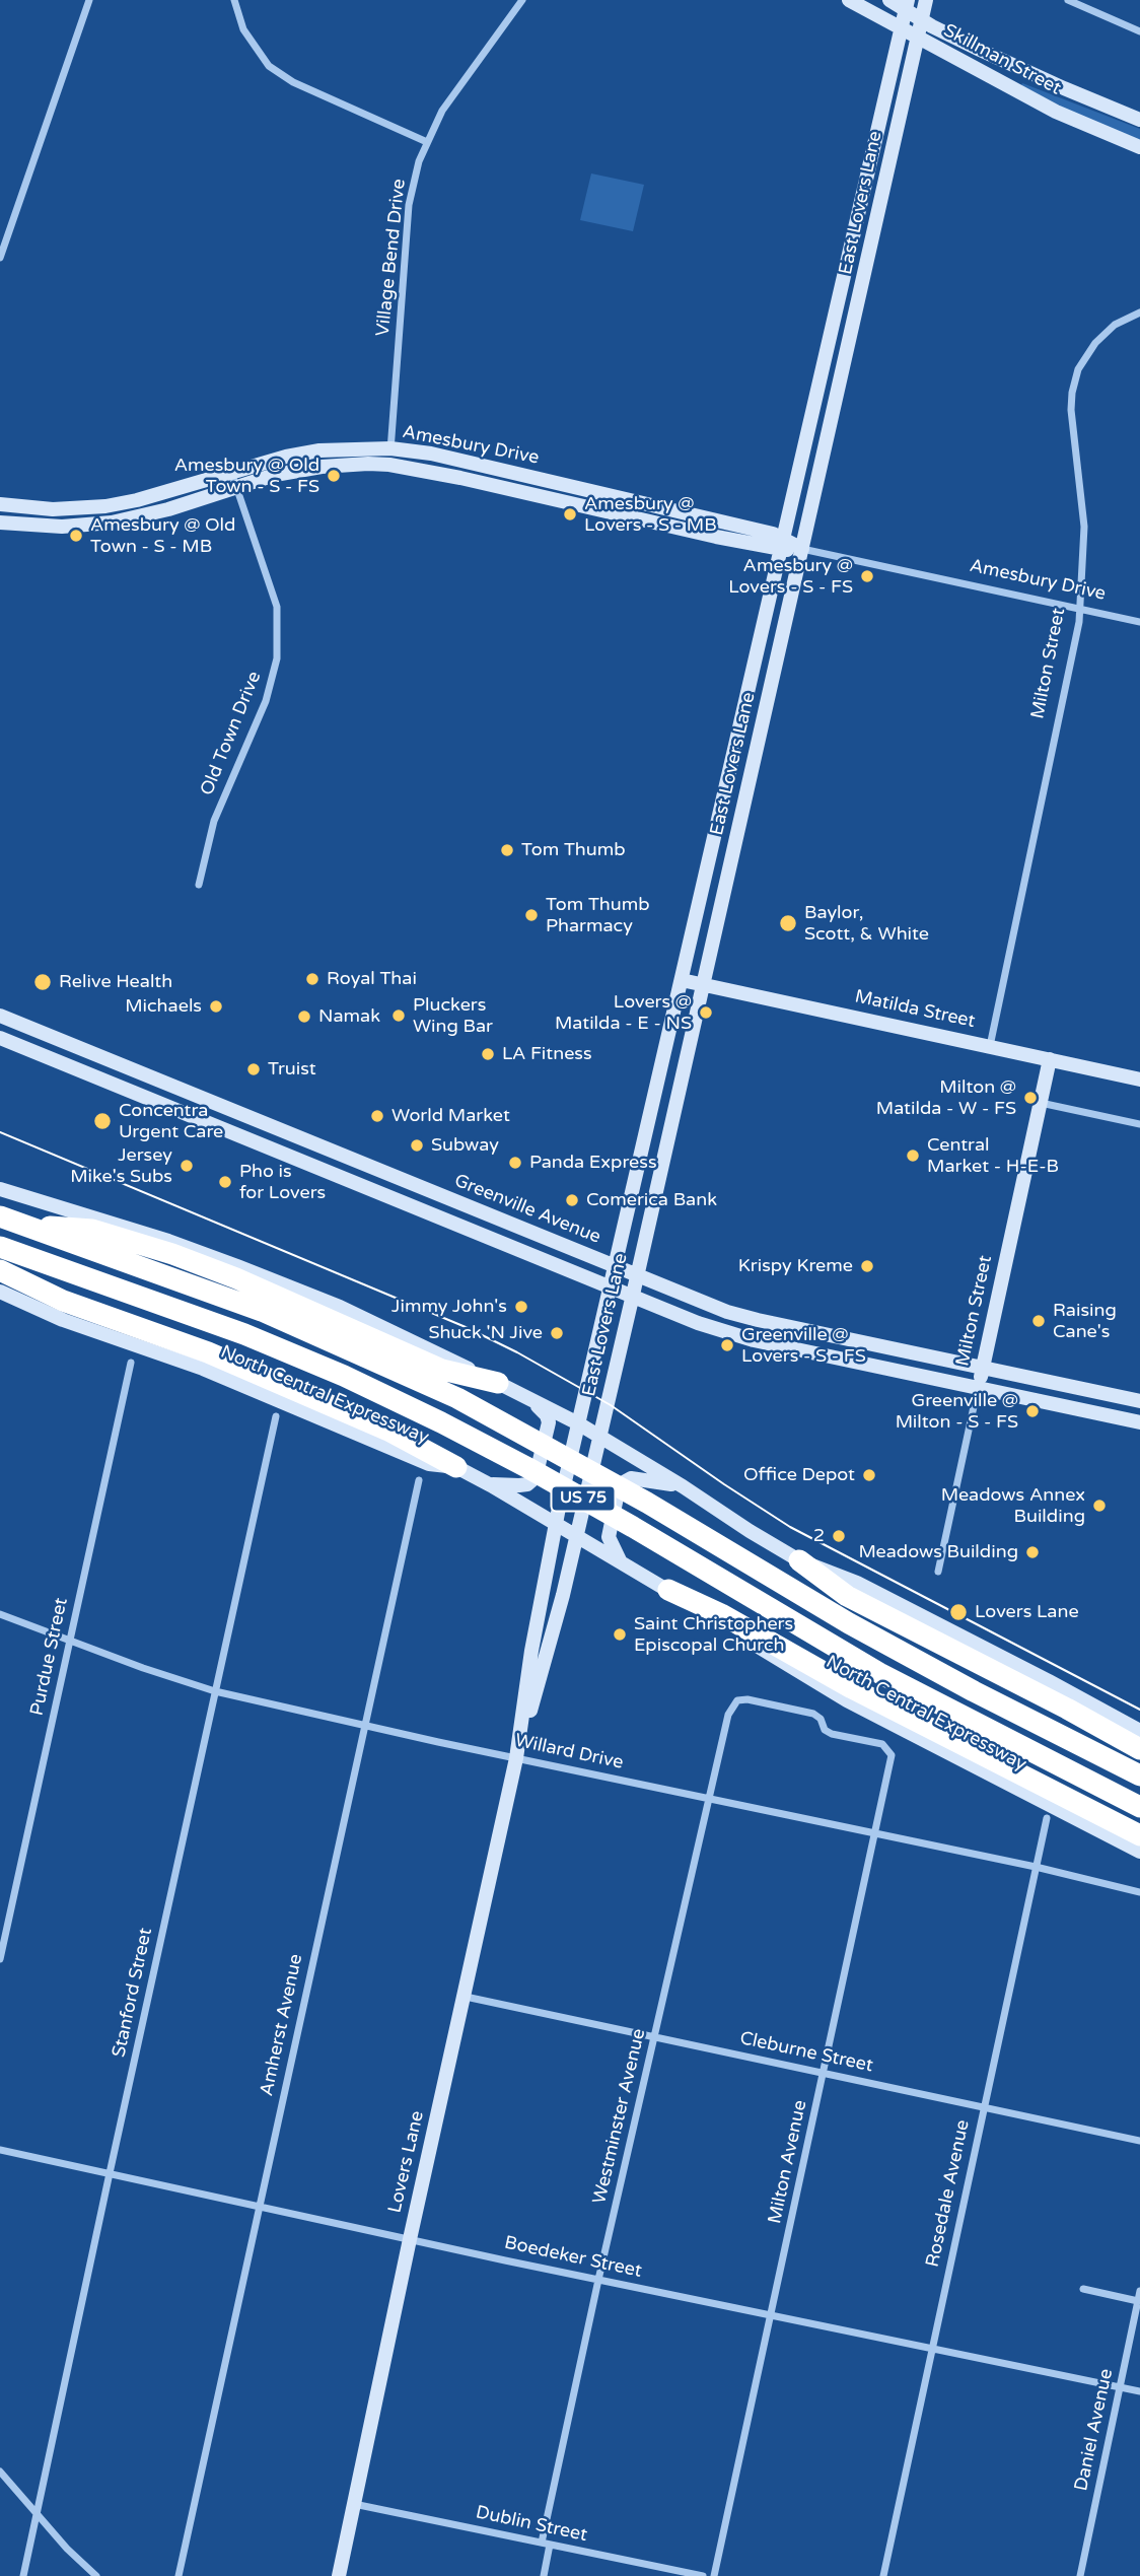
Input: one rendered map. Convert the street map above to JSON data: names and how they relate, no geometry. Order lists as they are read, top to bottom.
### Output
{
  "streets": {
    "highway": ["North Central Expressway", "US 75"],
    "main road": [
      "Skillman Street",
      "East Lovers Lane",
      "Amesbury Drive",
      "Milton Street",
      "Matilda Street",
      "Greenville Avenue",
      "Lovers Lane"
    ],
    "street": [
      "Village Bend Drive",
      "Old Town Drive",
      "Purdue Street",
      "Willard Drive",
      "Stanford Street",
      "Amherst Avenue",
      "Cleburne Street",
      "Westminster Avenue",
      "Milton Avenue",
      "Rosedale Avenue",
      "Boedeker Street",
      "Daniel Avenue",
      "Dublin Street"
    ]
  },
  "crossings": [
    ["Skillman Street", "East Lovers Lane"],
    ["East Lovers Lane", "Amesbury Drive"],
    ["East Lovers Lane", "Matilda Street"],
    ["East Lovers Lane", "Greenville Avenue"],
    ["East Lovers Lane", "North Central Expressway"],
    ["East Lovers Lane", "Lovers Lane"],
    ["Village Bend Drive", "Amesbury Drive"],
    ["Amesbury Drive", "Milton Street"],
    ["Amesbury Drive", "Old Town Drive"],
    ["Milton Street", "Matilda Street"],
    ["Milton Street", "Greenville Avenue"],
    ["North Central Expressway", "Lovers Lane"],
    ["Purdue Street", "Willard Drive"],
    ["Willard Drive", "Stanford Street"],
    ["Willard Drive", "Amherst Avenue"],
    ["Willard Drive", "Westminster Avenue"],
    ["Willard Drive", "Lovers Lane"],
    ["Willard Drive", "Milton Avenue"],
    ["Willard Drive", "Rosedale Avenue"],
    ["Stanford Street", "Boedeker Street"],
    ["Amherst Avenue", "Boedeker Street"],
    ["Cleburne Street", "Westminster Avenue"],
    ["Cleburne Street", "Lovers Lane"],
    ["Cleburne Street", "Milton Avenue"],
    ["Cleburne Street", "Rosedale Avenue"],
    ["Westminster Avenue", "Milton Avenue"],
    ["Westminster Avenue", "Boedeker Street"],
    ["Westminster Avenue", "Dublin Street"],
    ["Lovers Lane", "Boedeker Street"],
    ["Lovers Lane", "Dublin Street"],
    ["Milton Avenue", "Boedeker Street"],
    ["Rosedale Avenue", "Boedeker Street"],
    ["Boedeker Street", "Daniel Avenue"]
  ],
  "places": [
    "Amesbury @ Old Town - S - FS",
    "Amesbury @ Lovers - S - MB",
    "Amesbury @ Old Town - S - MB",
    "Amesbury @ Lovers - S - FS",
    "Tom Thumb",
    "Tom Thumb Pharmacy",
    "Baylor, Scott, & White",
    "Royal Thai",
    "Relive Health",
    "Michaels",
    "Lovers @ Matilda - E - NS",
    "Pluckers Wing Bar",
    "Namak",
    "LA Fitness",
    "Truist",
    "Milton @ Matilda - W - FS",
    "World Market",
    "Concentra Urgent Care",
    "Subway",
    "Central Market - H-E-B",
    "Panda Express",
    "Jersey Mike's Subs",
    "Pho is for Lovers",
    "Comerica Bank",
    "Krispy Kreme",
    "Jimmy John's",
    "Raising Cane's",
    "Shuck 'N Jive",
    "Greenville @ Lovers - S - FS",
    "Greenville @ Milton - S - FS",
    "Office Depot",
    "Meadows Annex Building",
    "2",
    "Meadows Building",
    "Lovers Lane",
    "Saint Christophers Episcopal Church"
  ]
}
